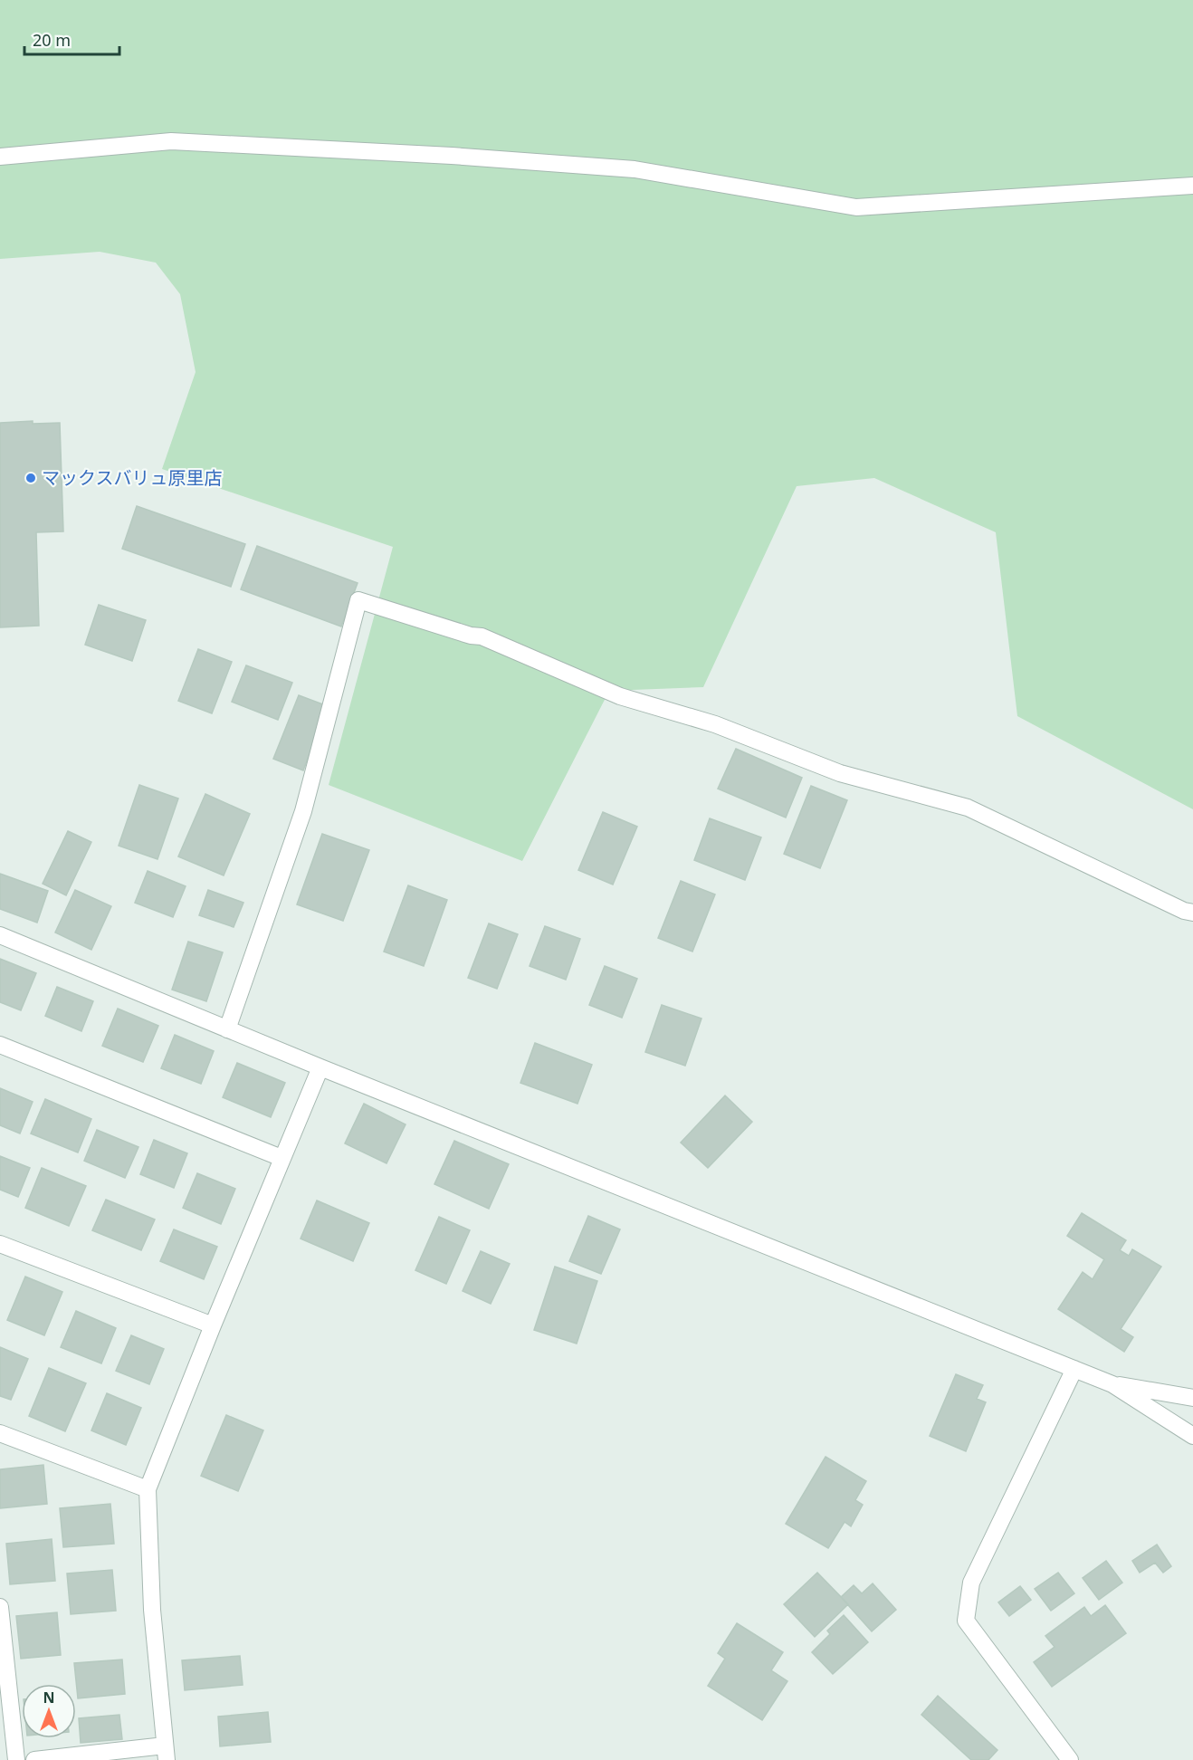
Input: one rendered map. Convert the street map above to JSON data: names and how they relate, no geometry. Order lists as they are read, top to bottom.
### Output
{
  "places": ["マックスバリュ原里店"],
  "scale_bar": "20 m",
  "north": "top"
}
